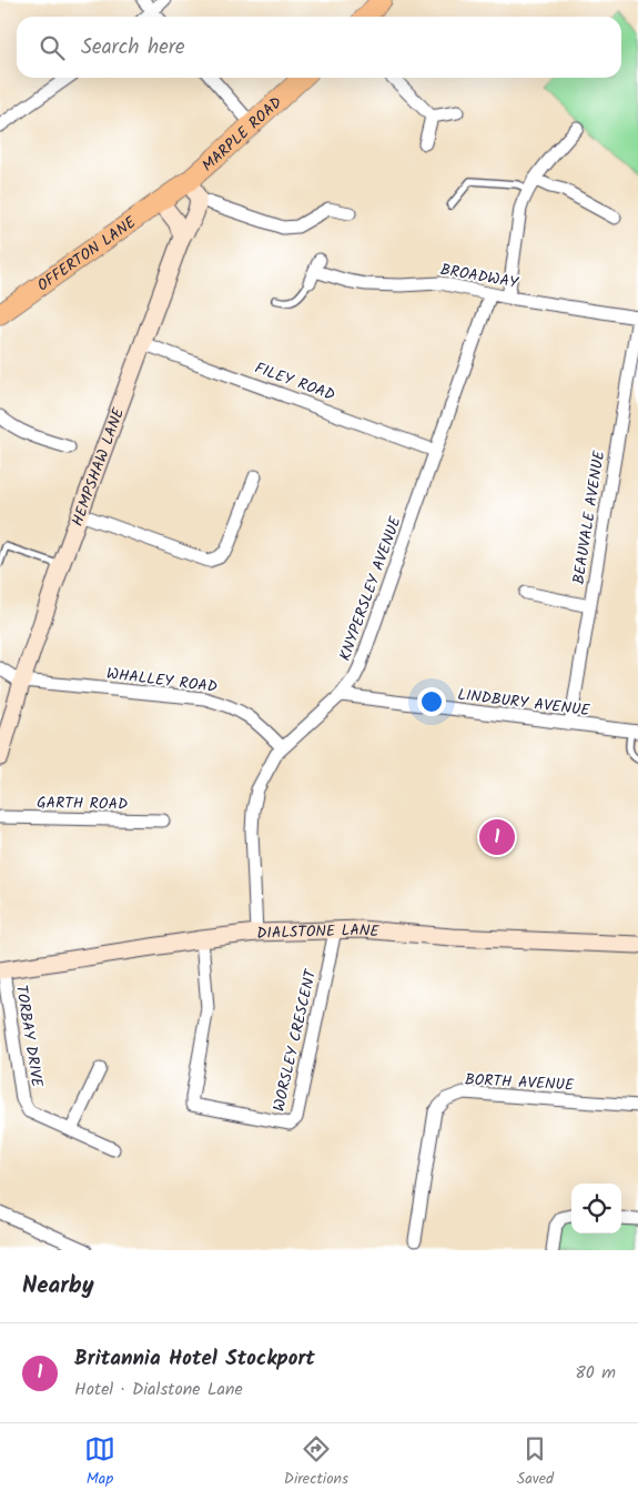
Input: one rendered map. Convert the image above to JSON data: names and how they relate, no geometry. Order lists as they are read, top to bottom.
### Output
{
  "streets": {
    "main road": ["MARPLE ROAD", "OFFERTON LANE"],
    "street": [
      "BROADWAY",
      "FILEY ROAD",
      "HEMPSHAW LANE",
      "BEAUVALE AVENUE",
      "KNYPERSLEY AVENUE",
      "WHALLEY ROAD",
      "LINDBURY AVENUE",
      "GARTH ROAD",
      "DIALSTONE LANE",
      "TORBAY DRIVE",
      "WORSLEY CRESCENT",
      "BORTH AVENUE"
    ]
  },
  "crossings": [
    ["MARPLE ROAD", "OFFERTON LANE"],
    ["BROADWAY", "BEAUVALE AVENUE"],
    ["BROADWAY", "KNYPERSLEY AVENUE"],
    ["FILEY ROAD", "HEMPSHAW LANE"],
    ["FILEY ROAD", "KNYPERSLEY AVENUE"],
    ["HEMPSHAW LANE", "WHALLEY ROAD"],
    ["BEAUVALE AVENUE", "LINDBURY AVENUE"],
    ["KNYPERSLEY AVENUE", "WHALLEY ROAD"],
    ["KNYPERSLEY AVENUE", "LINDBURY AVENUE"],
    ["KNYPERSLEY AVENUE", "DIALSTONE LANE"],
    ["DIALSTONE LANE", "TORBAY DRIVE"],
    ["DIALSTONE LANE", "WORSLEY CRESCENT"]
  ],
  "page": {
    "search": "Search here",
    "pins": "1",
    "heading": "Nearby",
    "list": [
      {
        "mark": "1",
        "name": "Britannia Hotel Stockport",
        "note": "Hotel · Dialstone Lane",
        "value": "80 m"
      }
    ],
    "nav": ["Map", "Directions", "Saved"]
  }
}
